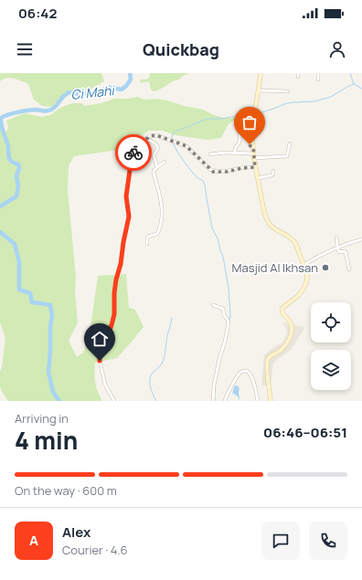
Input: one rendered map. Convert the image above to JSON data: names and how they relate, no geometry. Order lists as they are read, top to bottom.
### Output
{
  "water": ["Ci Mahi"],
  "places": ["Masjid Al Ikhsan"],
  "page": {
    "status": "06:42",
    "header": "Quickbag",
    "heading": ["4 min", "Arriving in", "06:46–06:51"],
    "panel": ["Alex", "Courier · 4.6"],
    "bar": "On the way · 600 m",
    "round": "A"
  }
}
